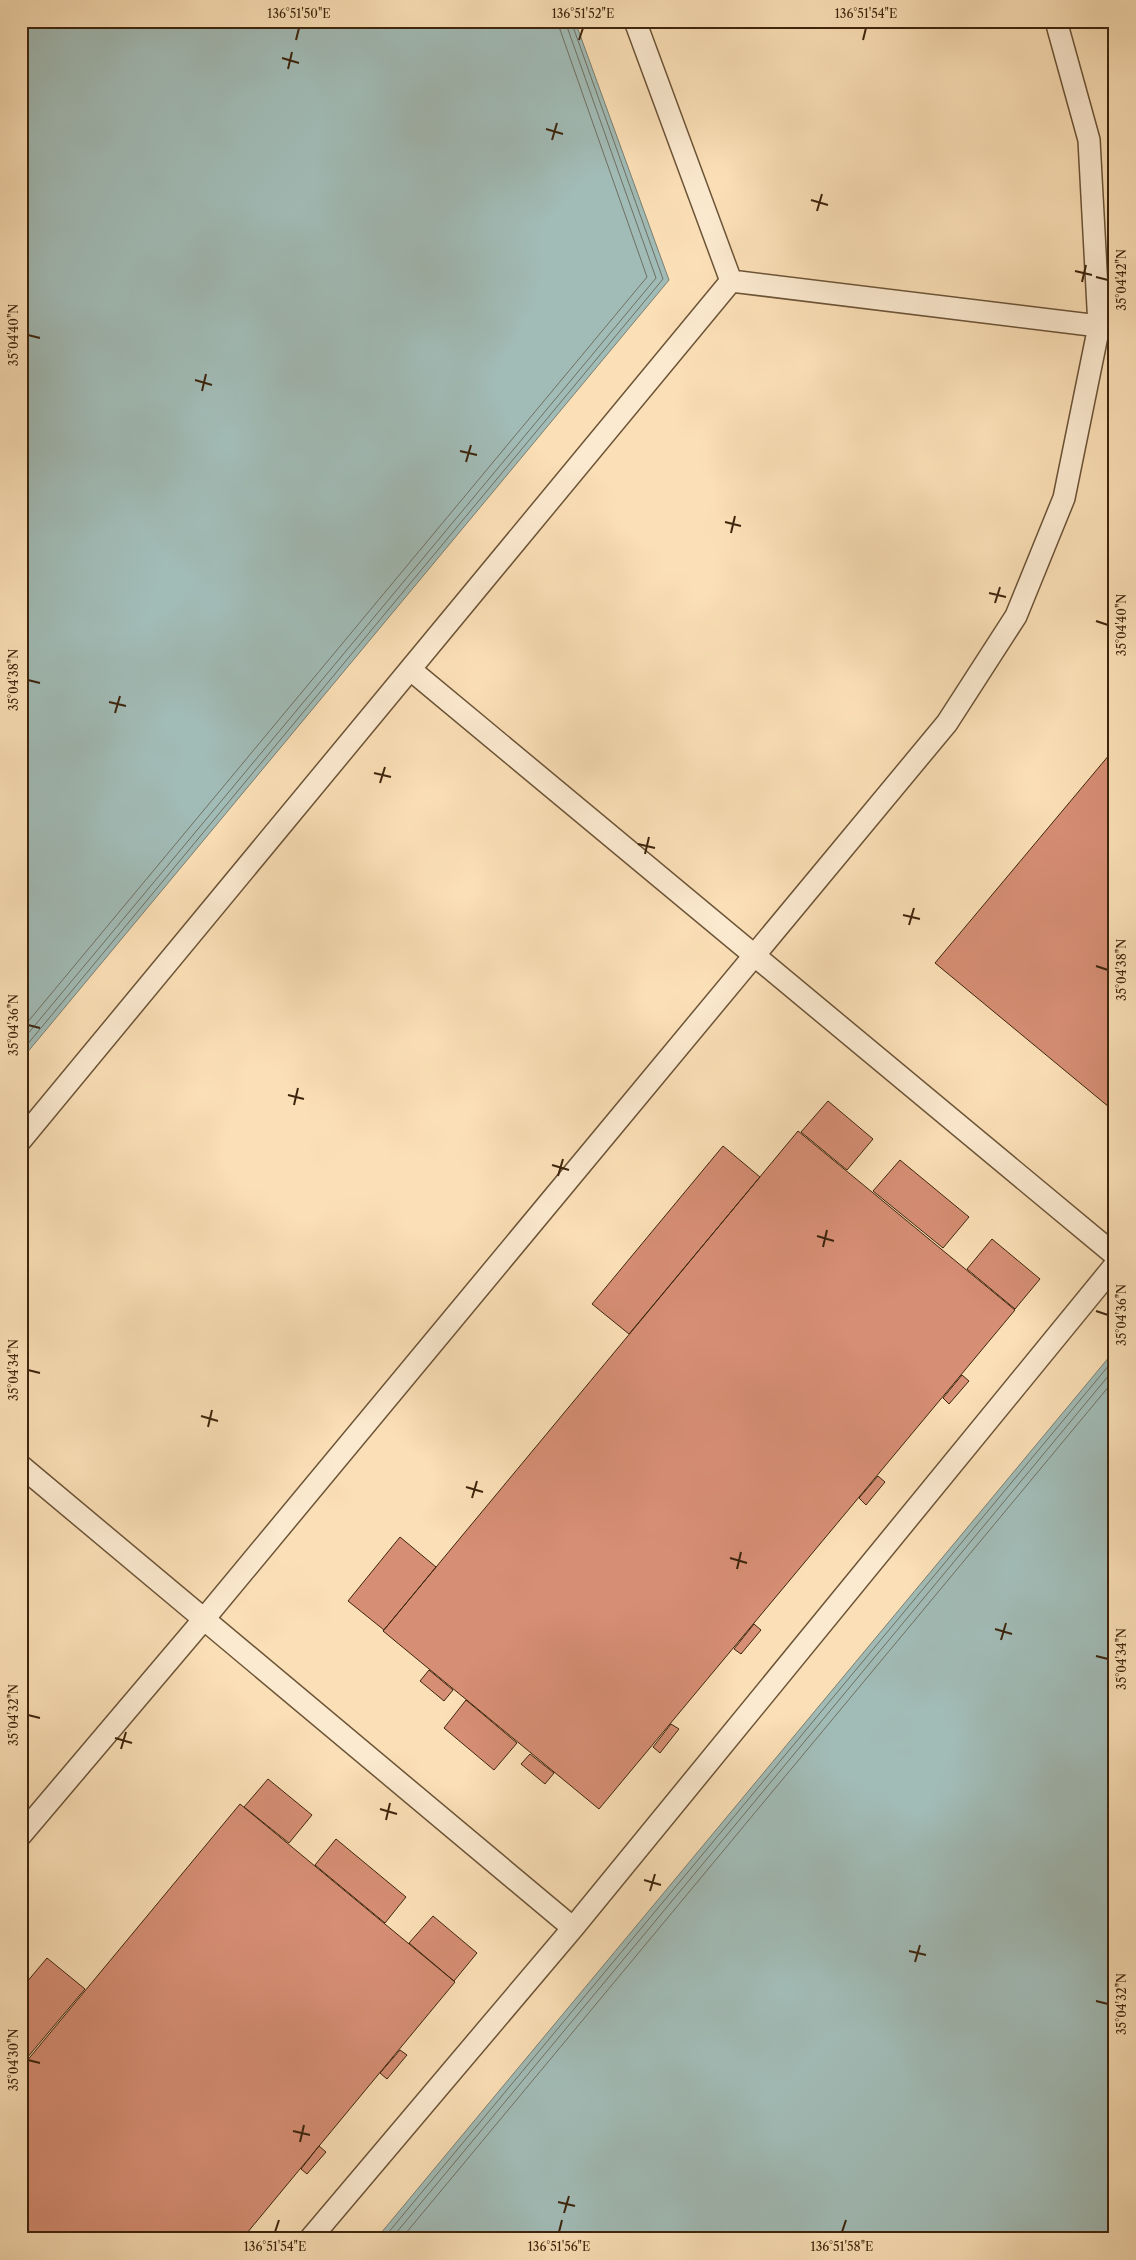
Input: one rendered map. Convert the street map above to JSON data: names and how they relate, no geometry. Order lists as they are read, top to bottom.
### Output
{
  "coordinates": [
    "136°51'50\"E",
    "136°51'52\"E",
    "136°51'54\"E",
    "35°04'42\"N",
    "35°04'40\"N",
    "35°04'38\"N",
    "35°04'36\"N",
    "35°04'34\"N",
    "35°04'32\"N",
    "35°04'30\"N",
    "136°51'56\"E",
    "136°51'58\"E"
  ]
}
